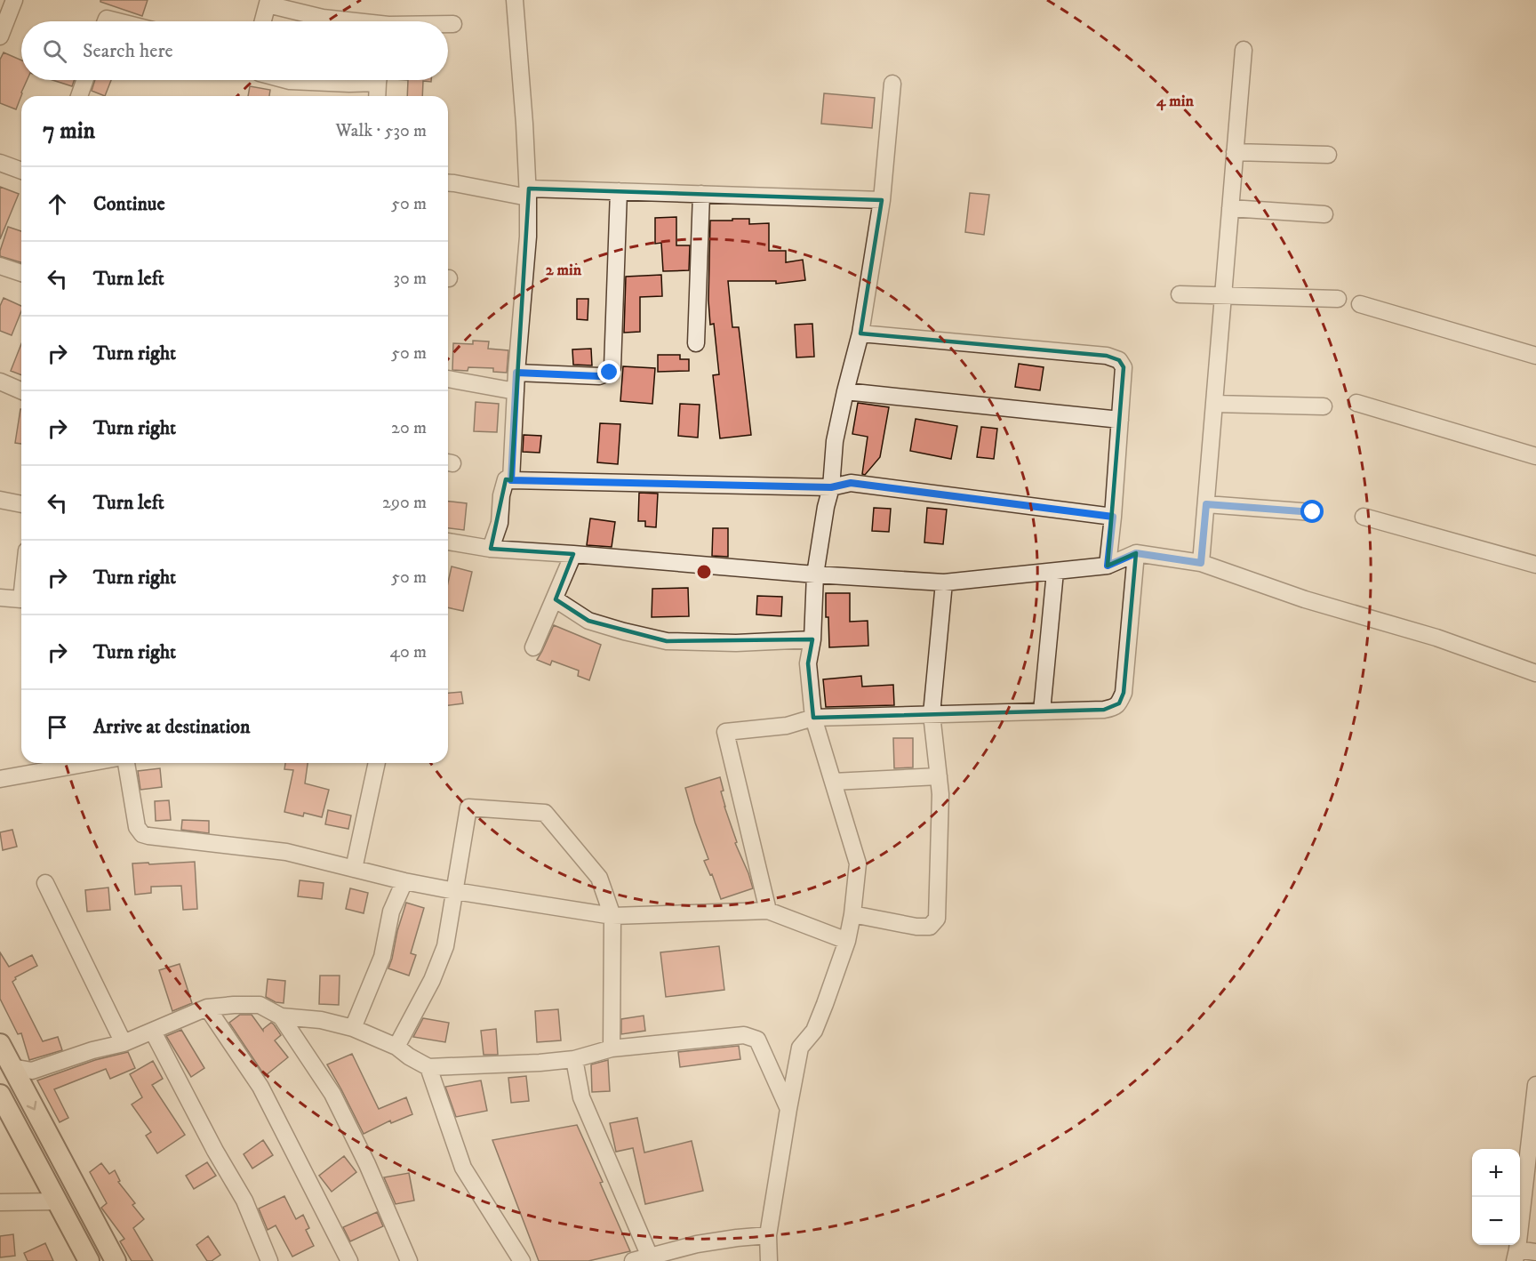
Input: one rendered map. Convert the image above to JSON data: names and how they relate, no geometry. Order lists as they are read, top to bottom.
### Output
{
  "page": {
    "search": "Search here",
    "heading": ["7 min", "Walk · 530 m"],
    "list": [
      ["Continue", "50 m"],
      ["Turn left", "30 m"],
      ["Turn right", "50 m"],
      ["Turn right", "20 m"],
      ["Turn left", "290 m"],
      ["Turn right", "50 m"],
      ["Turn right", "40 m"],
      "Arrive at destination"
    ],
    "map_buttons": ["+", "−"]
  },
  "rings": ["4 min", "2 min"]
}
